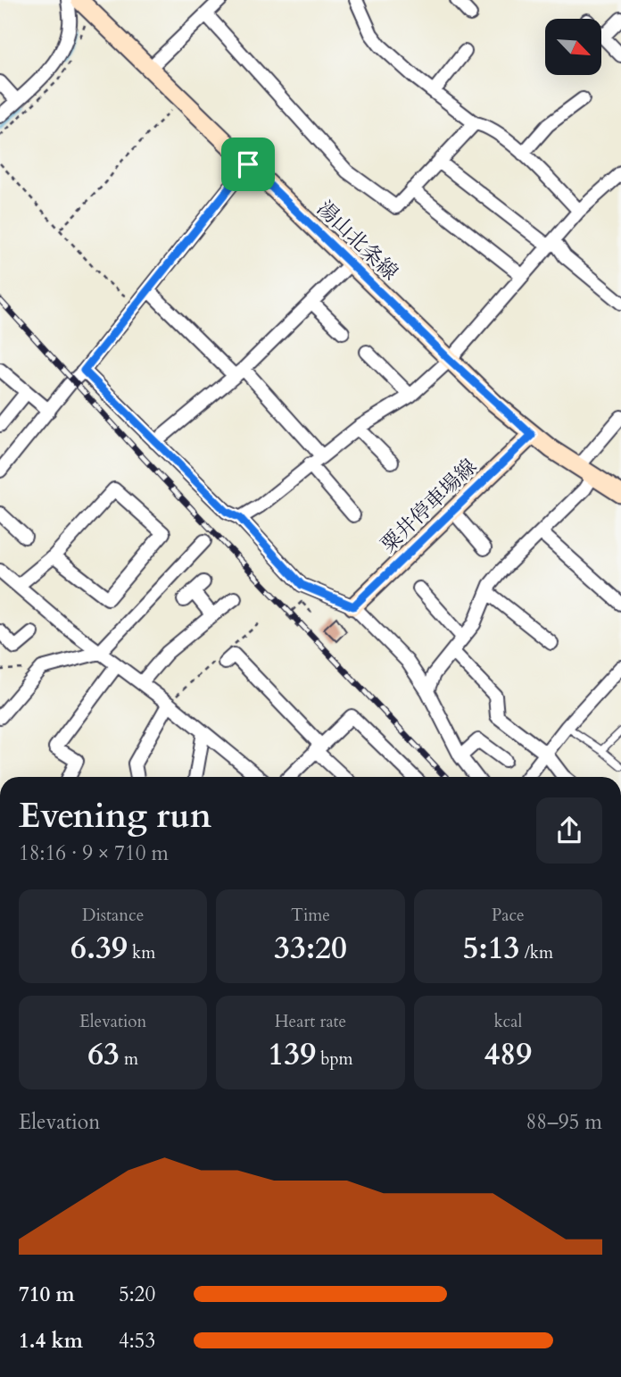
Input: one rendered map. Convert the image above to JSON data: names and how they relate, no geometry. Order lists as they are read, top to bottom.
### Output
{
  "streets": {
    "main road": ["湯山北条線", "粟井停車場線"]
  },
  "crossings": [
    ["湯山北条線", "粟井停車場線"]
  ],
  "north": "bottom right",
  "page": {
    "heading": ["Evening run", "18:16 · 9 × 710 m"],
    "stats": [
      ["Distance", "6.39 km"],
      ["Time", "33:20"],
      ["Pace", "5:13 /km"],
      ["Elevation", "63 m"],
      ["Heart rate", "139 bpm"],
      ["kcal", "489"]
    ],
    "chart": ["Elevation", "88–95 m"],
    "list": [
      {
        "name": "710 m",
        "note": "5:20"
      },
      {
        "name": "1.4 km",
        "note": "4:53"
      }
    ]
  }
}
